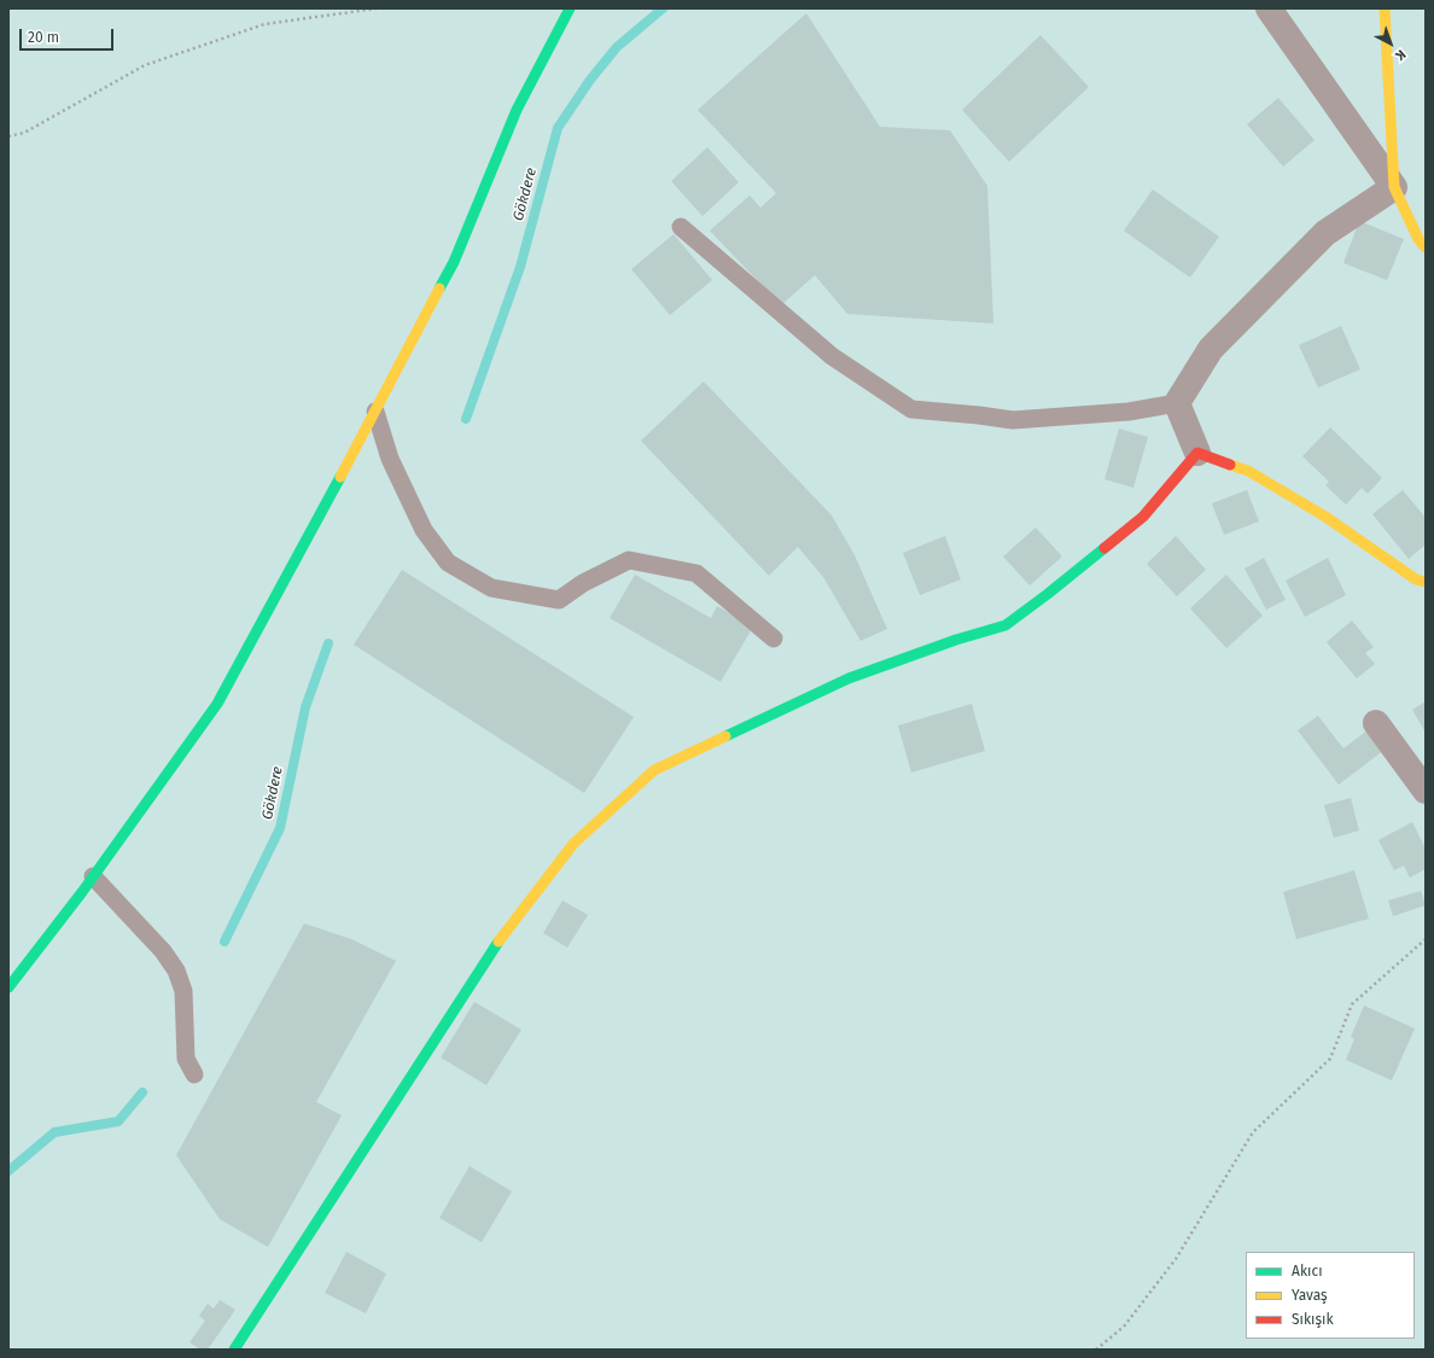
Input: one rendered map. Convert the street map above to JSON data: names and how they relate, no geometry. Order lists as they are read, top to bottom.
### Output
{
  "water": ["Gökdere"],
  "legend": ["Akıcı", "Yavaş", "Sıkışık"],
  "scale_bar": "20 m",
  "north": "bottom right"
}
